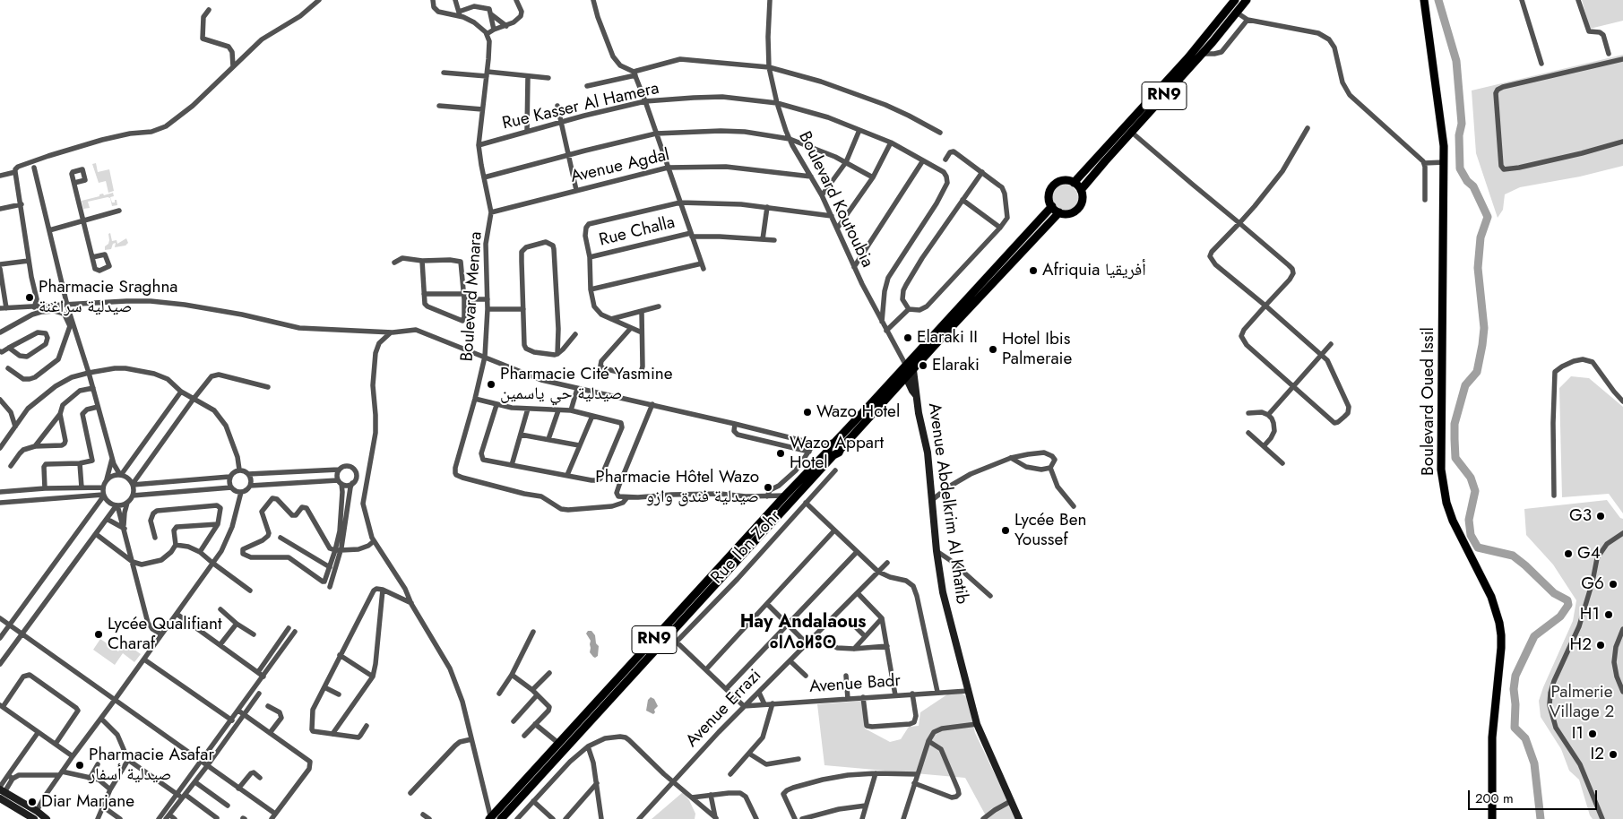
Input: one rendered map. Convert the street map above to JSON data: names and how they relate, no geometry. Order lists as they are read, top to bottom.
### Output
{
  "streets": {
    "main road": ["RN9", "Boulevard Oued Issil"],
    "street": [
      "Rue Kasser Al Hamera",
      "Avenue Agdal",
      "Boulevard Koutoubia",
      "Rue Challa",
      "Boulevard Menara",
      "Avenue Abdelkrim Al Khatib",
      "Rue Ibn Zohr",
      "Avenue Badr",
      "Avenue Errazi"
    ]
  },
  "crossings": [
    ["RN9", "Boulevard Koutoubia"],
    ["RN9", "Avenue Abdelkrim Al Khatib"],
    ["Rue Kasser Al Hamera", "Boulevard Koutoubia"],
    ["Rue Kasser Al Hamera", "Boulevard Menara"],
    ["Avenue Agdal", "Boulevard Koutoubia"],
    ["Avenue Agdal", "Boulevard Menara"],
    ["Boulevard Koutoubia", "Avenue Abdelkrim Al Khatib"],
    ["Avenue Abdelkrim Al Khatib", "Avenue Badr"],
    ["Avenue Badr", "Avenue Errazi"]
  ],
  "districts": ["Hay Andalaous ⴰⵏⴷⴰⵍⵓⵙ"],
  "parks": ["Palmerie Village 2"],
  "places": [
    "Afriquia أفريقيا",
    "Pharmacie Sraghna صيدلية سراغنة",
    "Elaraki II",
    "Hotel Ibis Palmeraie",
    "Elaraki",
    "Pharmacie Cité Yasmine صيدلية حي ياسمين",
    "Wazo Hotel",
    "Wazo Appart Hotel",
    "Pharmacie Hôtel Wazo صيدلية فندق وازو",
    "G3",
    "Lycée Ben Youssef",
    "G4",
    "G6",
    "H1",
    "Lycée Qualifiant Charaf",
    "H2",
    "I1",
    "I2",
    "Pharmacie Asafar صيدلية أسفار",
    "Diar Marjane"
  ],
  "scale_bar": "200 m"
}
